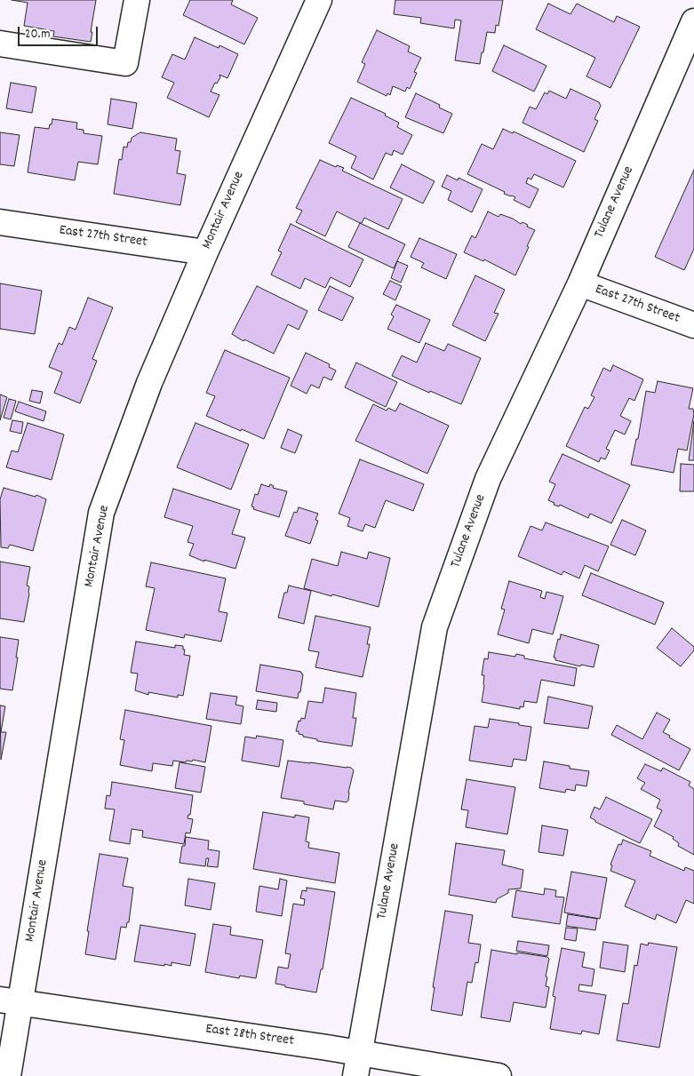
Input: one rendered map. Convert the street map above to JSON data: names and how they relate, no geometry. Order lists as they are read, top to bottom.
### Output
{
  "streets": {
    "street": [
      "Tulane Avenue",
      "Montair Avenue",
      "East 27th Street",
      "East 28th Street"
    ]
  },
  "crossings": [
    ["Tulane Avenue", "East 27th Street"],
    ["Tulane Avenue", "East 28th Street"],
    ["Montair Avenue", "East 27th Street"],
    ["Montair Avenue", "East 28th Street"]
  ],
  "scale_bar": "20 m"
}
